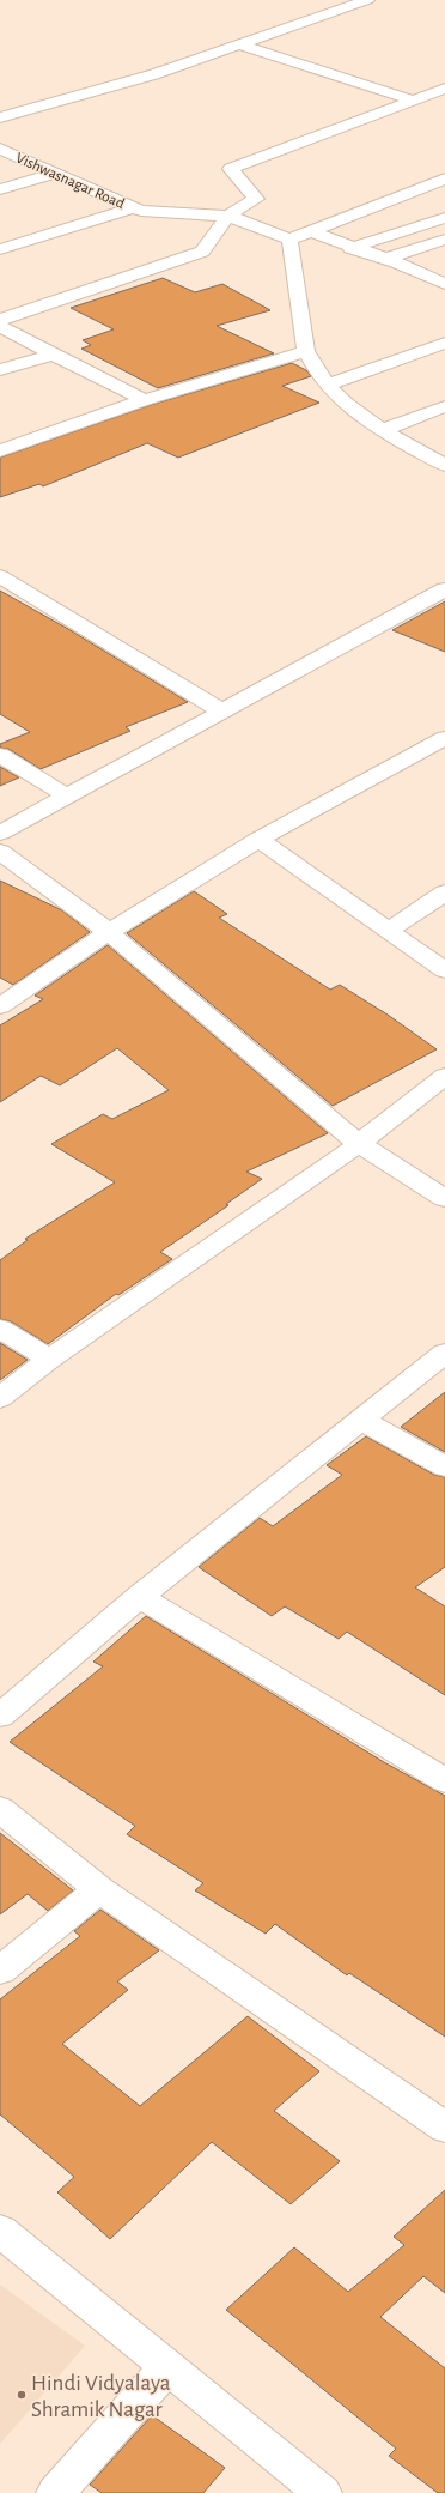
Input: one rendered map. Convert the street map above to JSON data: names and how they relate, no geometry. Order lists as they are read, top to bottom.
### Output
{
  "streets": {
    "street": ["Vishwasnagar Road"]
  },
  "places": ["Hindi Vidyalaya Shramik Nagar"]
}
